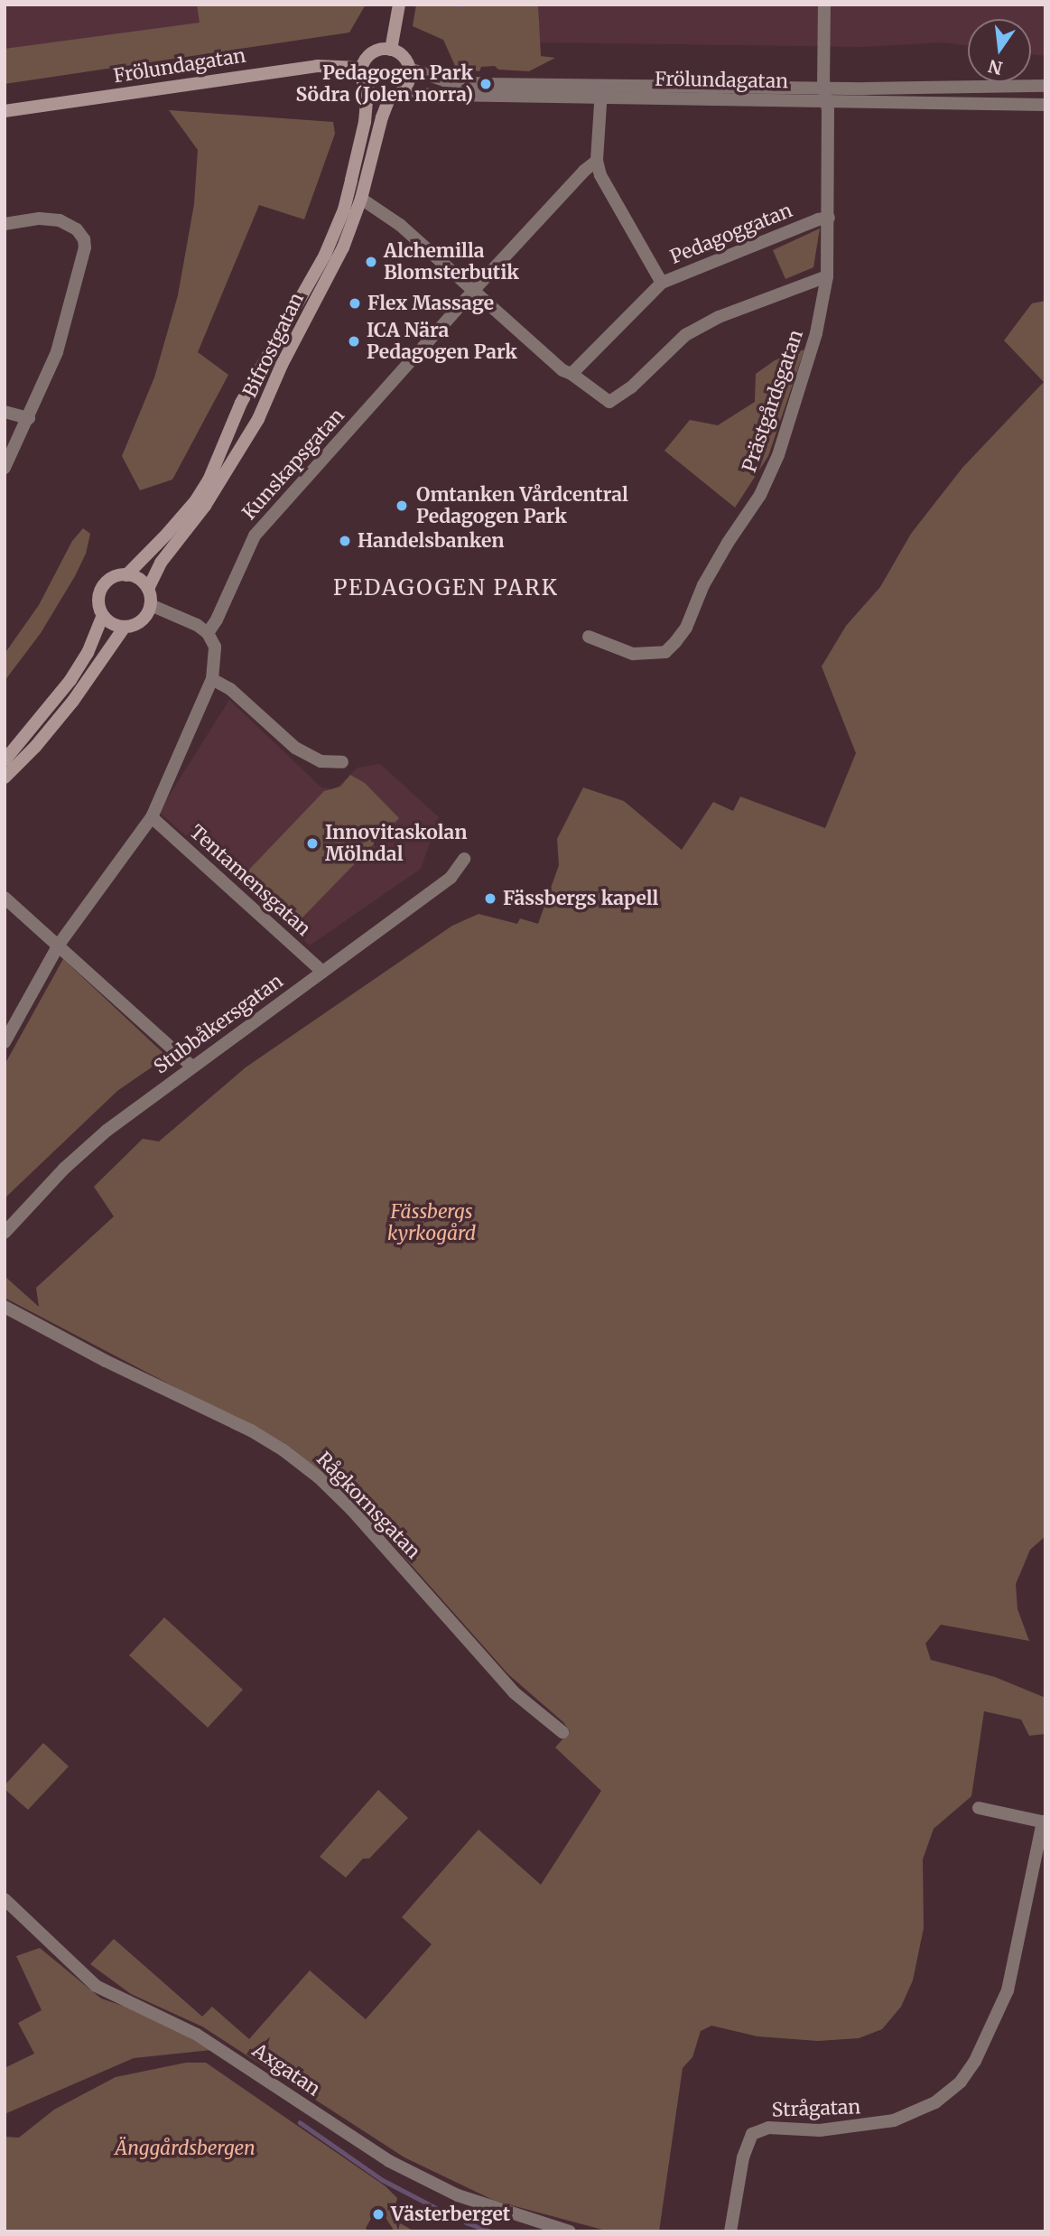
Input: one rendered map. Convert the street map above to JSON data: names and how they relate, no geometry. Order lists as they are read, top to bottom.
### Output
{
  "streets": {
    "main road": ["Frölundagatan", "Bifrostgatan"],
    "street": [
      "Pedagoggatan",
      "Prästgårdsgatan",
      "Kunskapsgatan",
      "Tentamensgatan",
      "Stubbåkersgatan",
      "Rågkornsgatan",
      "Axgatan",
      "Strågatan"
    ]
  },
  "crossings": [
    ["Frölundagatan", "Bifrostgatan"],
    ["Frölundagatan", "Prästgårdsgatan"],
    ["Pedagoggatan", "Prästgårdsgatan"],
    ["Tentamensgatan", "Stubbåkersgatan"]
  ],
  "districts": ["PEDAGOGEN PARK"],
  "parks": ["Fässbergs kyrkogård", "Änggårdsbergen"],
  "places": [
    "Pedagogen Park Södra (Jolen norra)",
    "Alchemilla Blomsterbutik",
    "Flex Massage",
    "ICA Nära Pedagogen Park",
    "Omtanken Vårdcentral Pedagogen Park",
    "Handelsbanken",
    "Innovitaskolan Mölndal",
    "Fässbergs kapell",
    "Västerberget"
  ],
  "north": "bottom"
}
